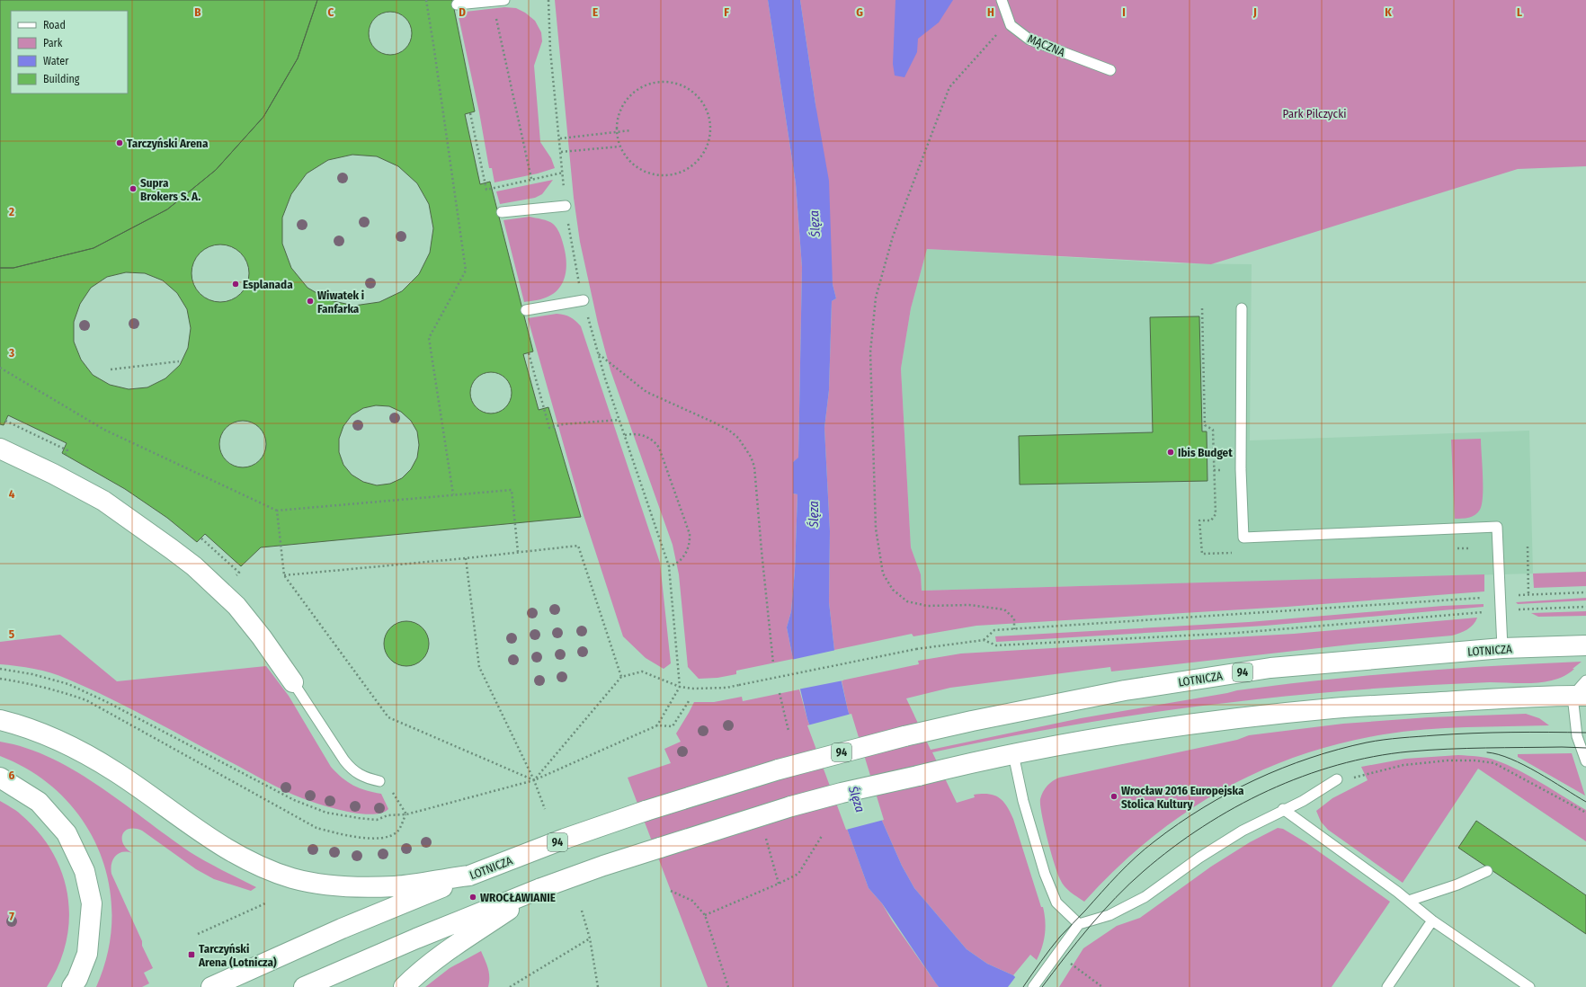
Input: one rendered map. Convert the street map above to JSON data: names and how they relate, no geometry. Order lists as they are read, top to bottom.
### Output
{
  "streets": {
    "main road": ["LOTNICZA", "94"],
    "lane": ["MĄCZNA"]
  },
  "water": ["Ślęza"],
  "parks": ["Park Pilczycki"],
  "places": {
    "other": [
      "Tarczyński Arena",
      "Supra Brokers S. A.",
      "Esplanada",
      "Wiwatek i Fanfarka",
      "Ibis Budget",
      "Wrocław 2016 Europejska Stolica Kultury",
      "WROCŁAWIANIE"
    ],
    "transit": ["Tarczyński Arena (Lotnicza)"]
  },
  "legend": [
    "Road",
    "Park",
    "Water",
    "Building"
  ],
  "grid": {
    "columns": [
      "B",
      "C",
      "D",
      "E",
      "F",
      "G",
      "H",
      "I",
      "J",
      "K",
      "L"
    ],
    "rows": [
      "2",
      "3",
      "4",
      "5",
      "6",
      "7"
    ]
  }
}
